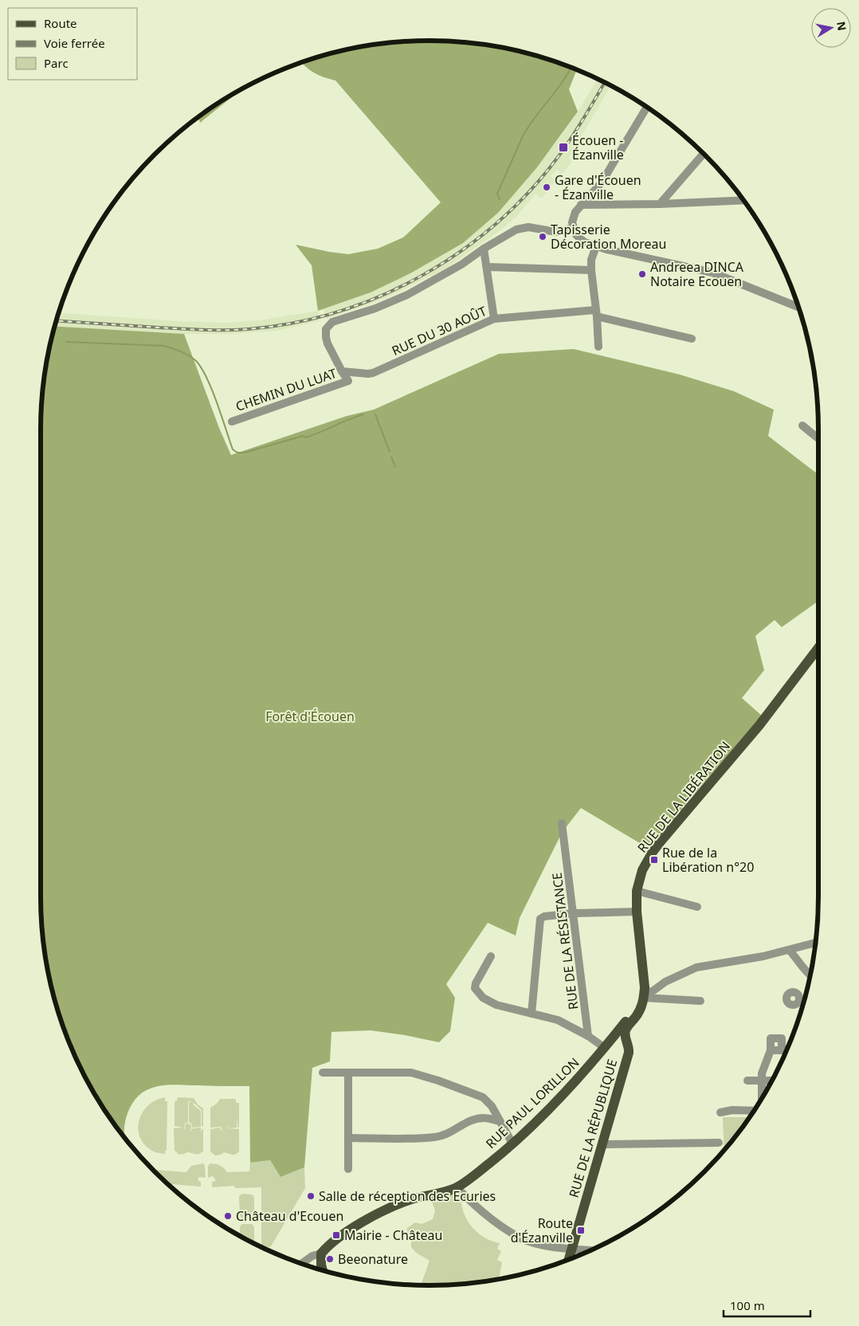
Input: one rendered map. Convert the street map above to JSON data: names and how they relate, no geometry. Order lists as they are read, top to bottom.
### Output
{
  "streets": {
    "main road": ["RUE DE LA LIBÉRATION", "RUE PAUL LORILLON", "RUE DE LA RÉPUBLIQUE"],
    "street": ["RUE DU 30 AOÛT", "CHEMIN DU LUAT", "RUE DE LA RÉSISTANCE"]
  },
  "crossings": [
    ["RUE DU 30 AOÛT", "CHEMIN DU LUAT"],
    ["RUE DE LA LIBÉRATION", "RUE PAUL LORILLON"]
  ],
  "parks": ["Forêt d'Écouen"],
  "places": {
    "transit": [
      "Écouen - Ézanville",
      "Rue de la Libération n°20",
      "Route d'Ézanville",
      "Mairie - Château"
    ],
    "other": [
      "Gare d'Écouen - Ézanville",
      "Tapisserie Décoration Moreau",
      "Andreea DINCA Notaire Ecouen",
      "Salle de réception des Ecuries",
      "Château d'Ecouen",
      "Beeonature"
    ]
  },
  "legend": ["Route", "Voie ferrée", "Parc"],
  "scale_bar": "100 m",
  "north": "right"
}
